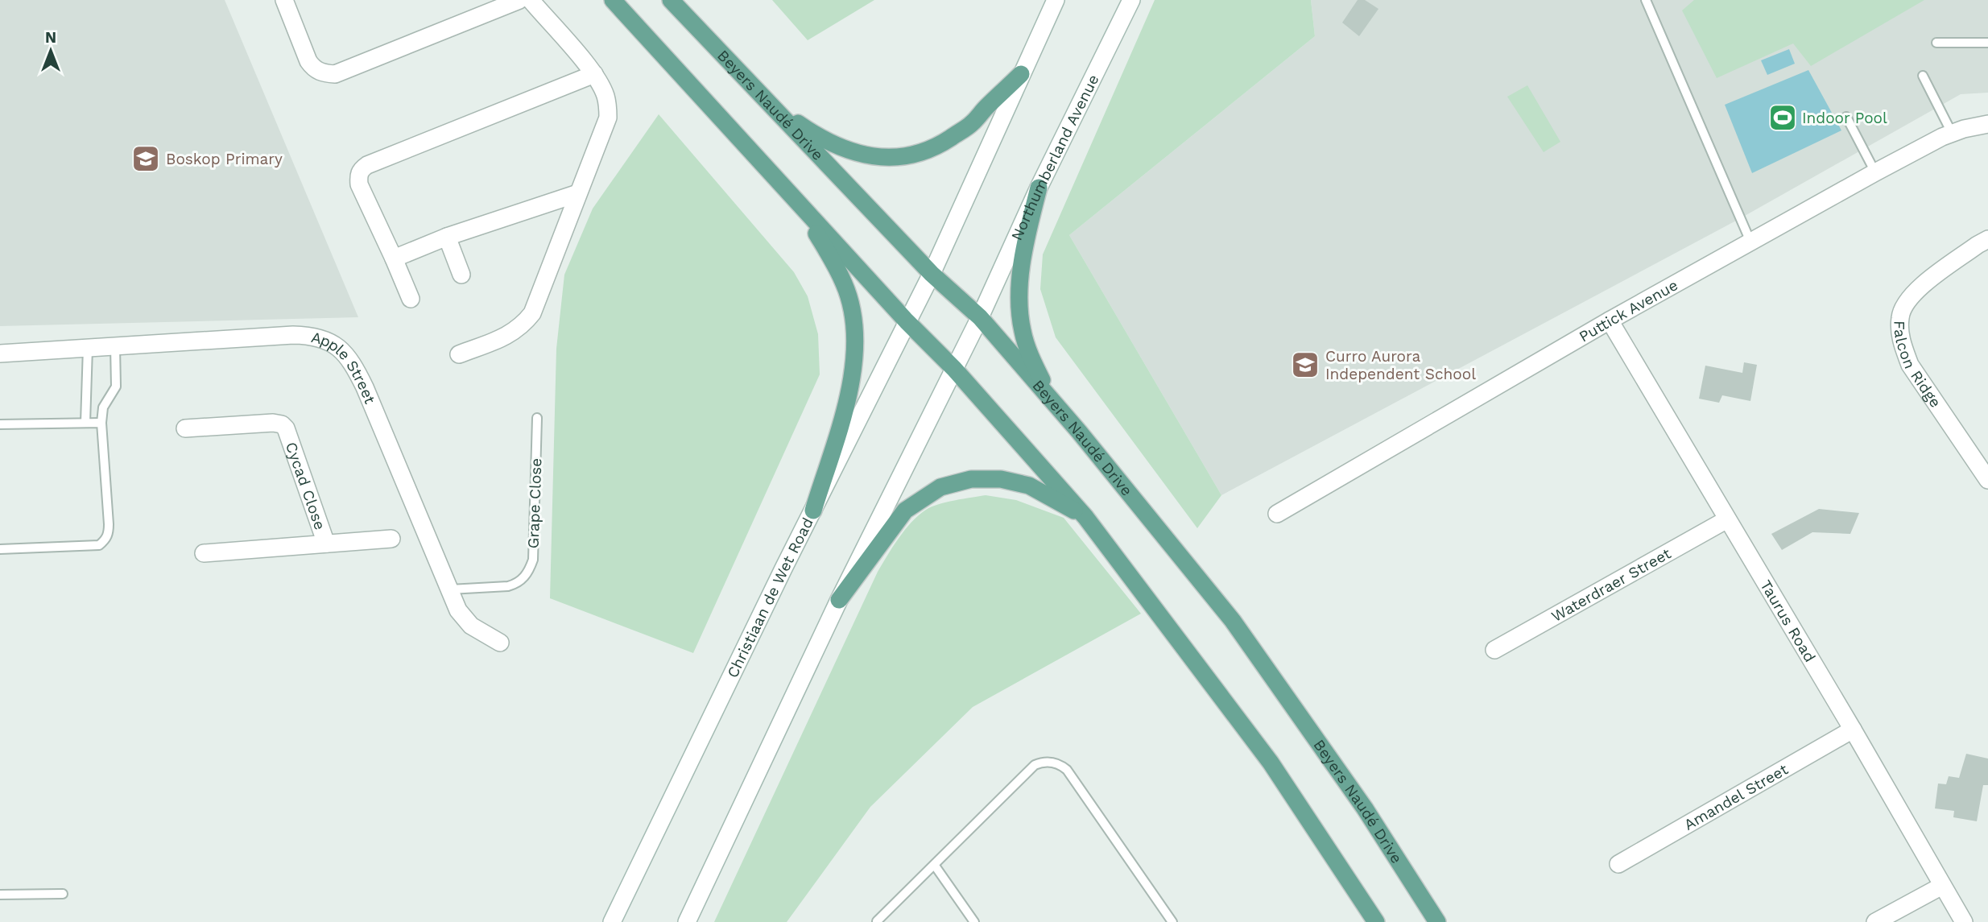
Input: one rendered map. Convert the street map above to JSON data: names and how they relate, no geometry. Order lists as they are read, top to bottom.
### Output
{
  "streets": {
    "main road": ["Beyers Naudé Drive"],
    "street": [
      "Northumberland Avenue",
      "Puttick Avenue",
      "Falcon Ridge",
      "Apple Street",
      "Cycad Close",
      "Waterdraer Street",
      "Christiaan de Wet Road",
      "Taurus Road",
      "Amandel Street"
    ],
    "lane": ["Grape Close"]
  },
  "crossings": [
    ["Beyers Naudé Drive", "Northumberland Avenue"],
    ["Beyers Naudé Drive", "Christiaan de Wet Road"],
    ["Puttick Avenue", "Taurus Road"],
    ["Apple Street", "Grape Close"],
    ["Waterdraer Street", "Taurus Road"],
    ["Taurus Road", "Amandel Street"]
  ],
  "places": {
    "sports": ["Indoor Pool"],
    "school or university": ["Boskop Primary", "Curro Aurora Independent School"]
  },
  "north": "top"
}
